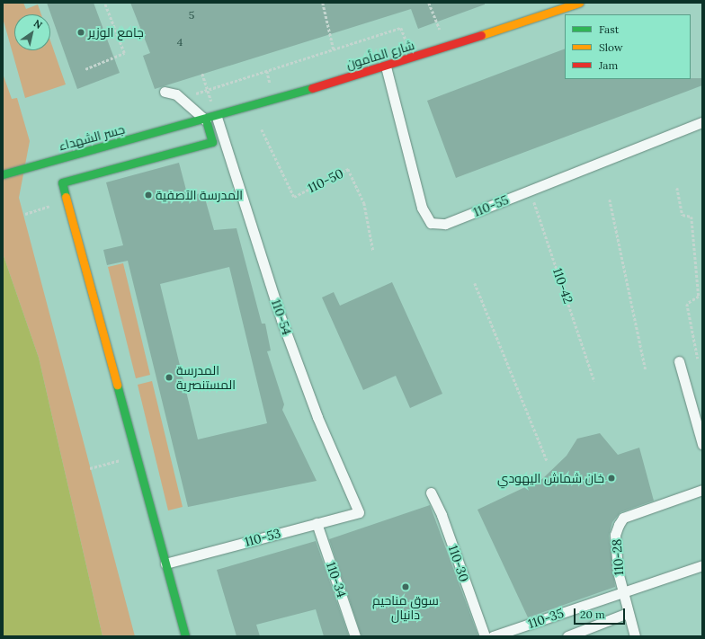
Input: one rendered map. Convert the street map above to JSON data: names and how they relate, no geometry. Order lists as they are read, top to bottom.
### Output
{
  "streets": {
    "street": ["شارع المأمون", "جسر الشهداء"],
    "lane": [
      "110-55",
      "110-54",
      "110-53",
      "110-28",
      "110-30",
      "110-34",
      "110-35"
    ],
    "path": ["110-50", "110-42"]
  },
  "crossings": [
    ["شارع المأمون", "جسر الشهداء"],
    ["شارع المأمون", "110-55"],
    ["شارع المأمون", "110-54"],
    ["110-55", "110-42"],
    ["110-54", "110-53"],
    ["110-53", "110-34"],
    ["110-28", "110-35"]
  ],
  "places": [
    "جامع الوزير",
    "المدرسة الآصفية",
    "المدرسة المستنصرية",
    "خان شماش اليهودي",
    "سوق مناحيم دانيال"
  ],
  "house_numbers": ["5", "4"],
  "legend": ["Fast", "Slow", "Jam"],
  "scale_bar": "20 m",
  "north": "top right"
}
